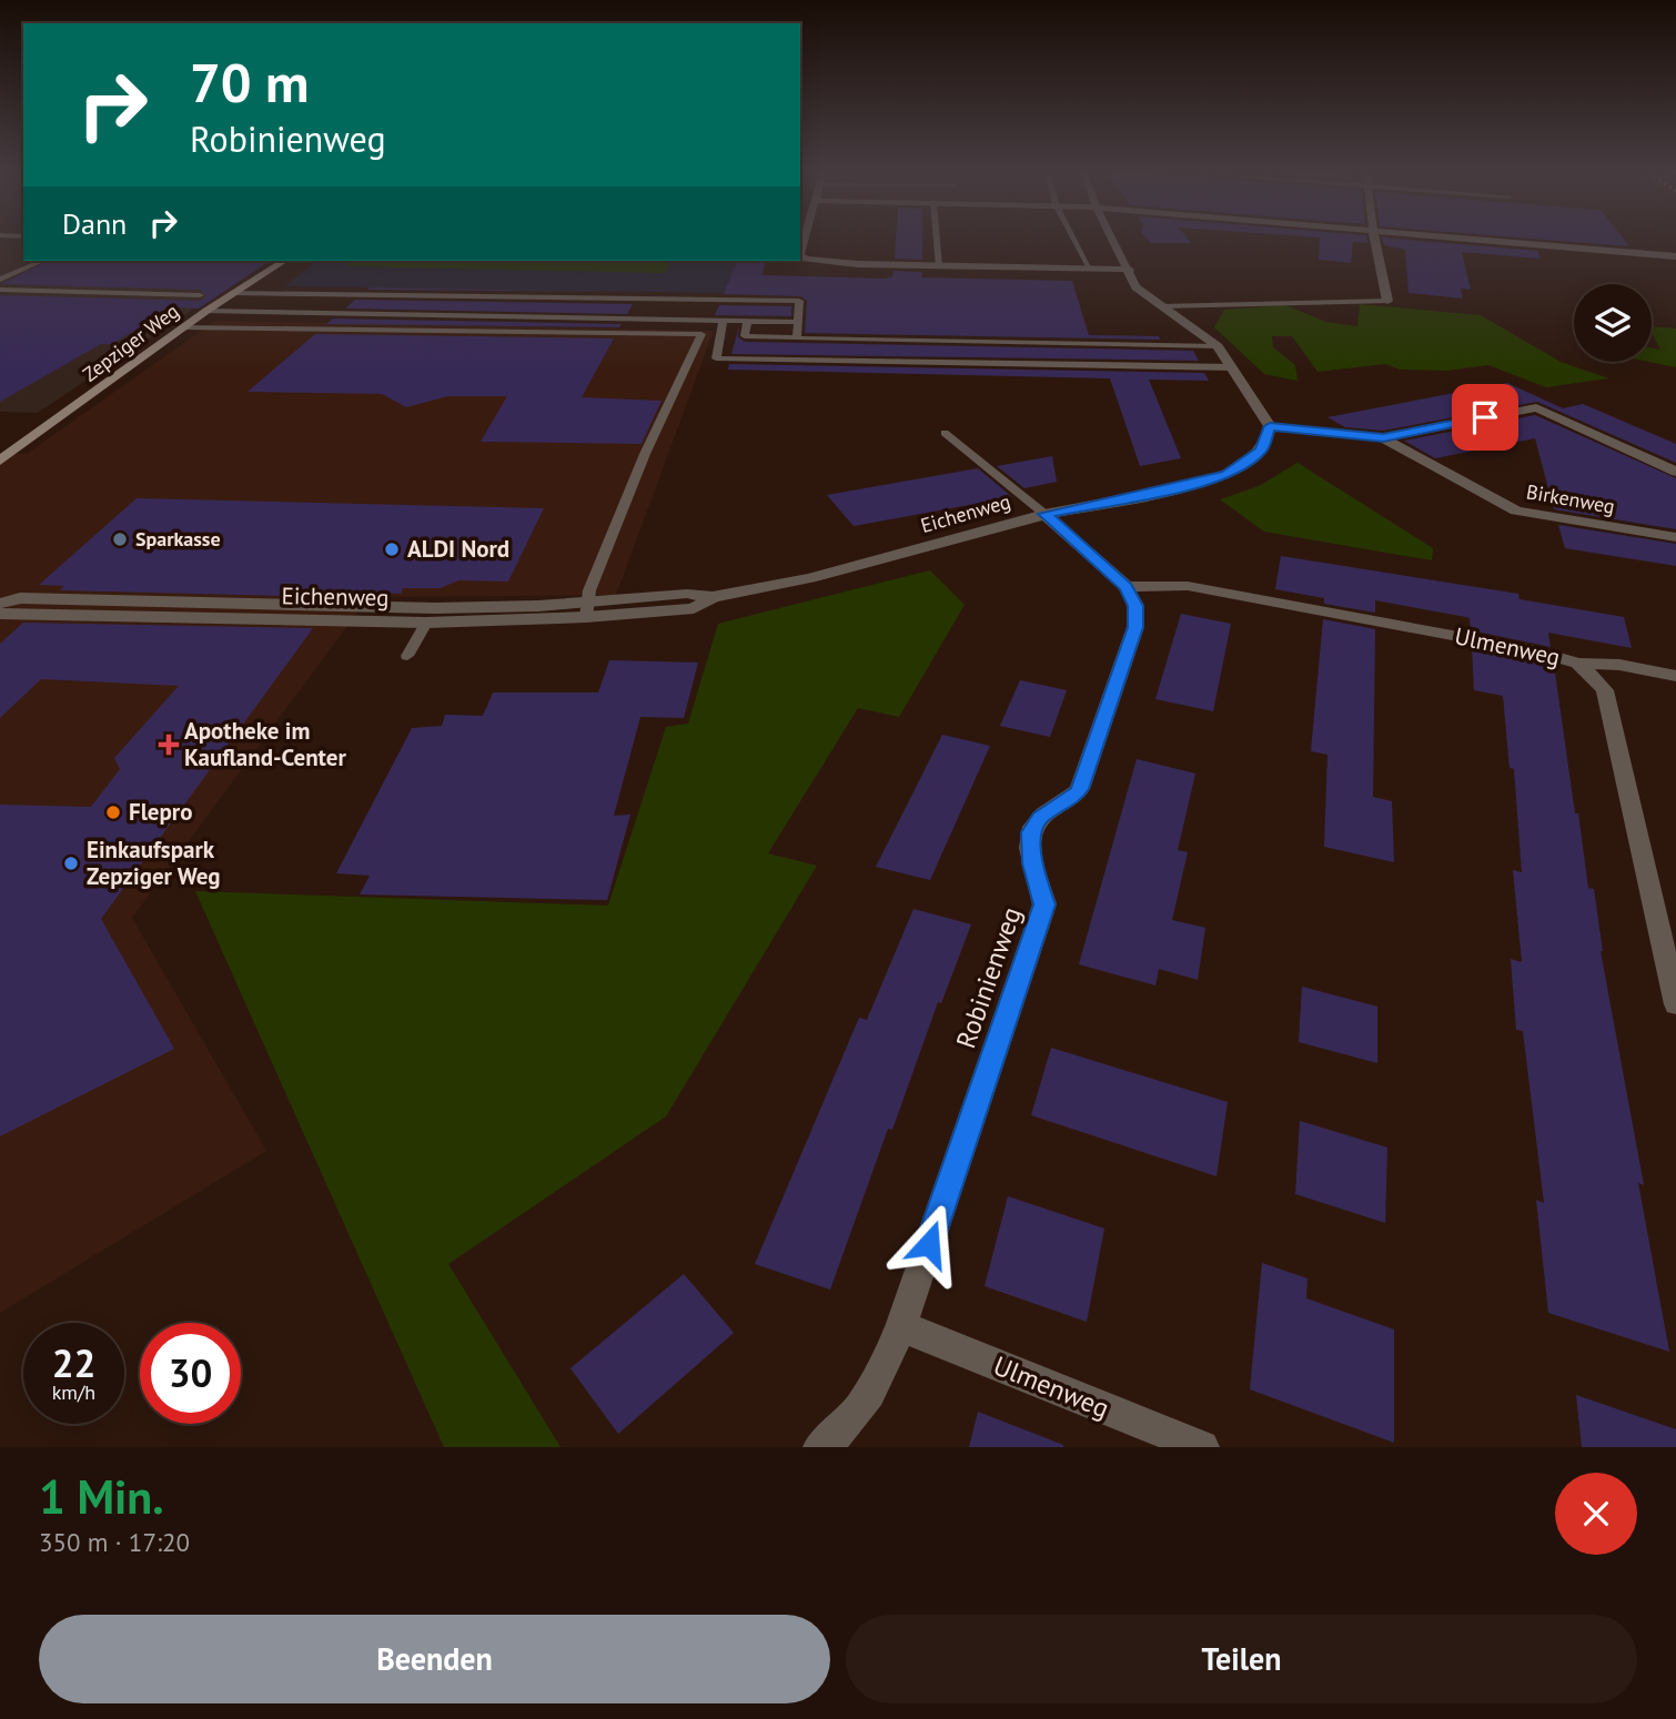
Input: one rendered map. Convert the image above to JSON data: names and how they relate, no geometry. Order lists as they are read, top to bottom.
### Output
{
  "streets": {
    "street": [
      "Zepziger Weg",
      "Birkenweg",
      "Eichenweg",
      "Ulmenweg",
      "Robinienweg"
    ]
  },
  "crossings": [
    ["Birkenweg", "Eichenweg"],
    ["Ulmenweg", "Robinienweg"]
  ],
  "places": {
    "other": [
      "Sparkasse",
      "ALDI Nord",
      "Flepro",
      "Einkaufspark Zepziger Weg"
    ],
    "health": ["Apotheke im Kaufland-Center"]
  },
  "page": {
    "turn": ["70 m", "Robinienweg"],
    "then": "Dann",
    "speed": "22 km/h",
    "limit": "30",
    "heading": ["1 Min.", "350 m · 17:20"],
    "buttons": ["Beenden", "Teilen"]
  }
}
